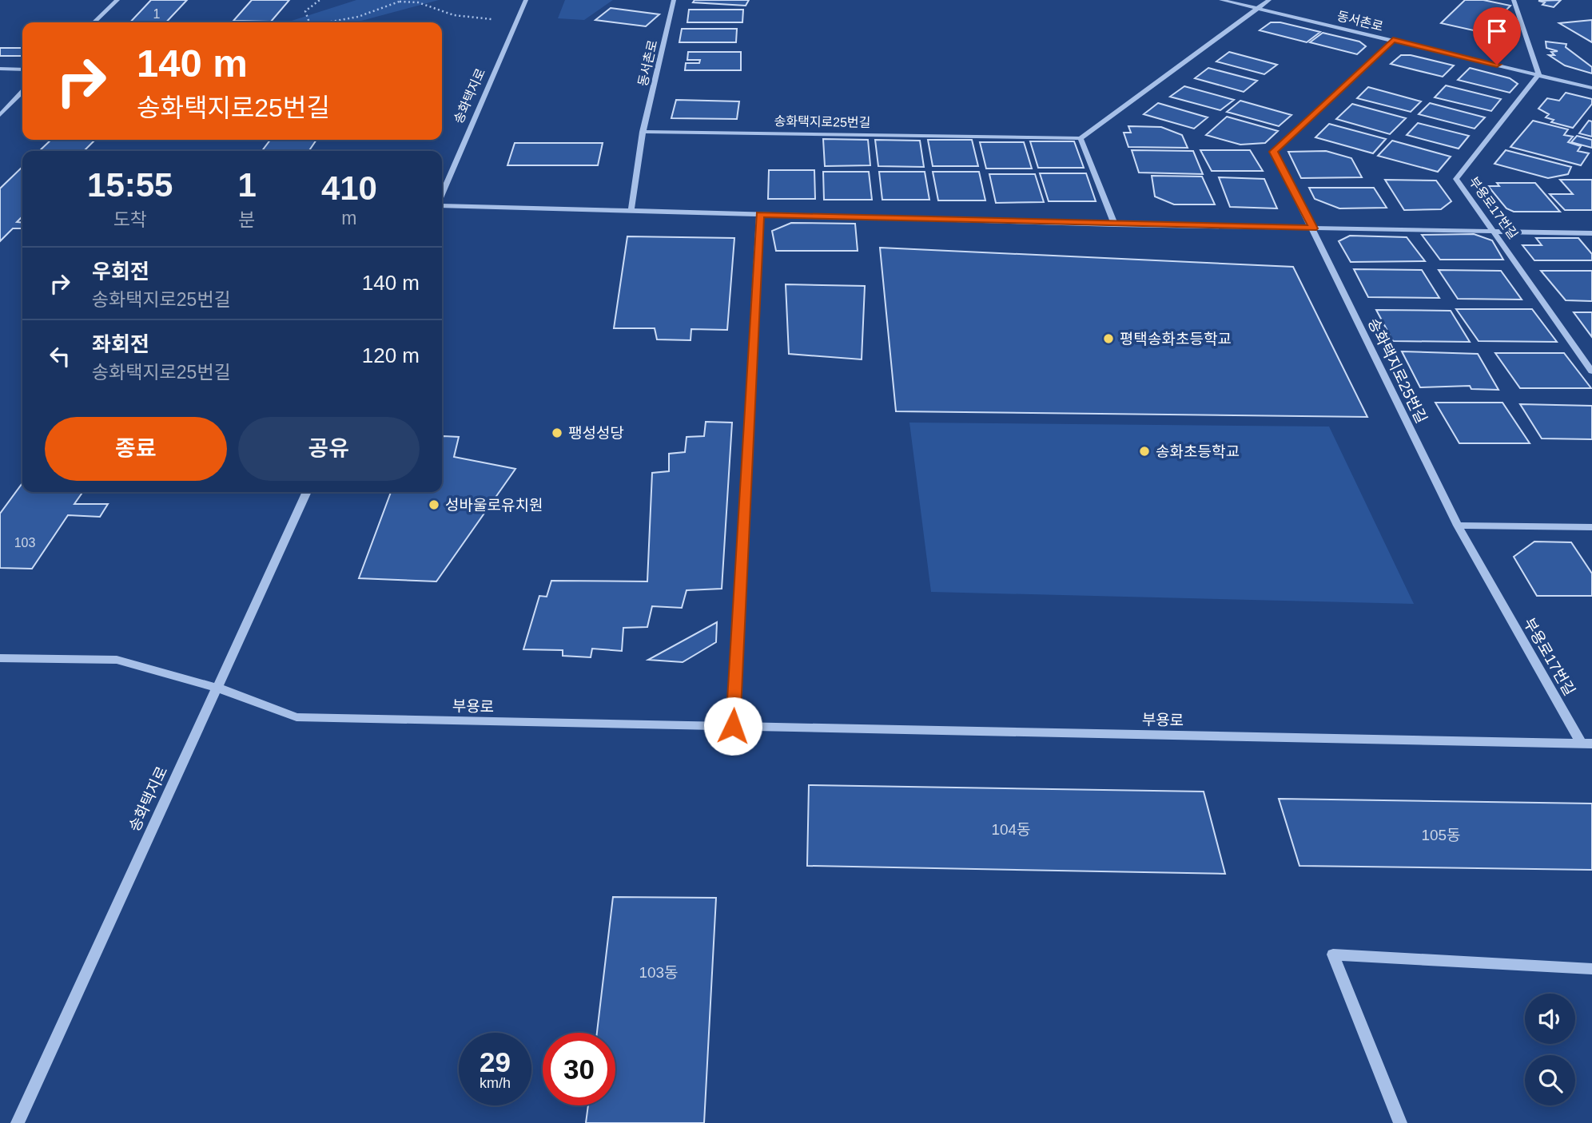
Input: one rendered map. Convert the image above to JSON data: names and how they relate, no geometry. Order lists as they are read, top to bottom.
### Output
{
  "streets": {
    "street": [
      "동서촌로",
      "송화택지로",
      "송화택지로25번길",
      "부용로17번길",
      "부용로"
    ]
  },
  "crossings": [
    ["동서촌로", "송화택지로25번길"],
    ["동서촌로", "부용로17번길"],
    ["송화택지로", "부용로"],
    ["송화택지로25번길", "부용로17번길"],
    ["부용로17번길", "부용로"]
  ],
  "places": [
    "평택송화초등학교",
    "팽성성당",
    "송화초등학교",
    "성바울로유치원"
  ],
  "house_numbers": [
    "1",
    "103",
    "104동",
    "105동",
    "103동"
  ],
  "page": {
    "turn": ["140 m", "송화택지로25번길"],
    "eta": [
      "15:55",
      "도착",
      "1",
      "분",
      "410",
      "m"
    ],
    "list": [
      {
        "name": "우회전",
        "note": "송화택지로25번길",
        "value": "140 m"
      },
      {
        "name": "좌회전",
        "note": "송화택지로25번길",
        "value": "120 m"
      }
    ],
    "buttons": ["종료", "공유"],
    "speed": "29 km/h",
    "limit": "30"
  }
}
